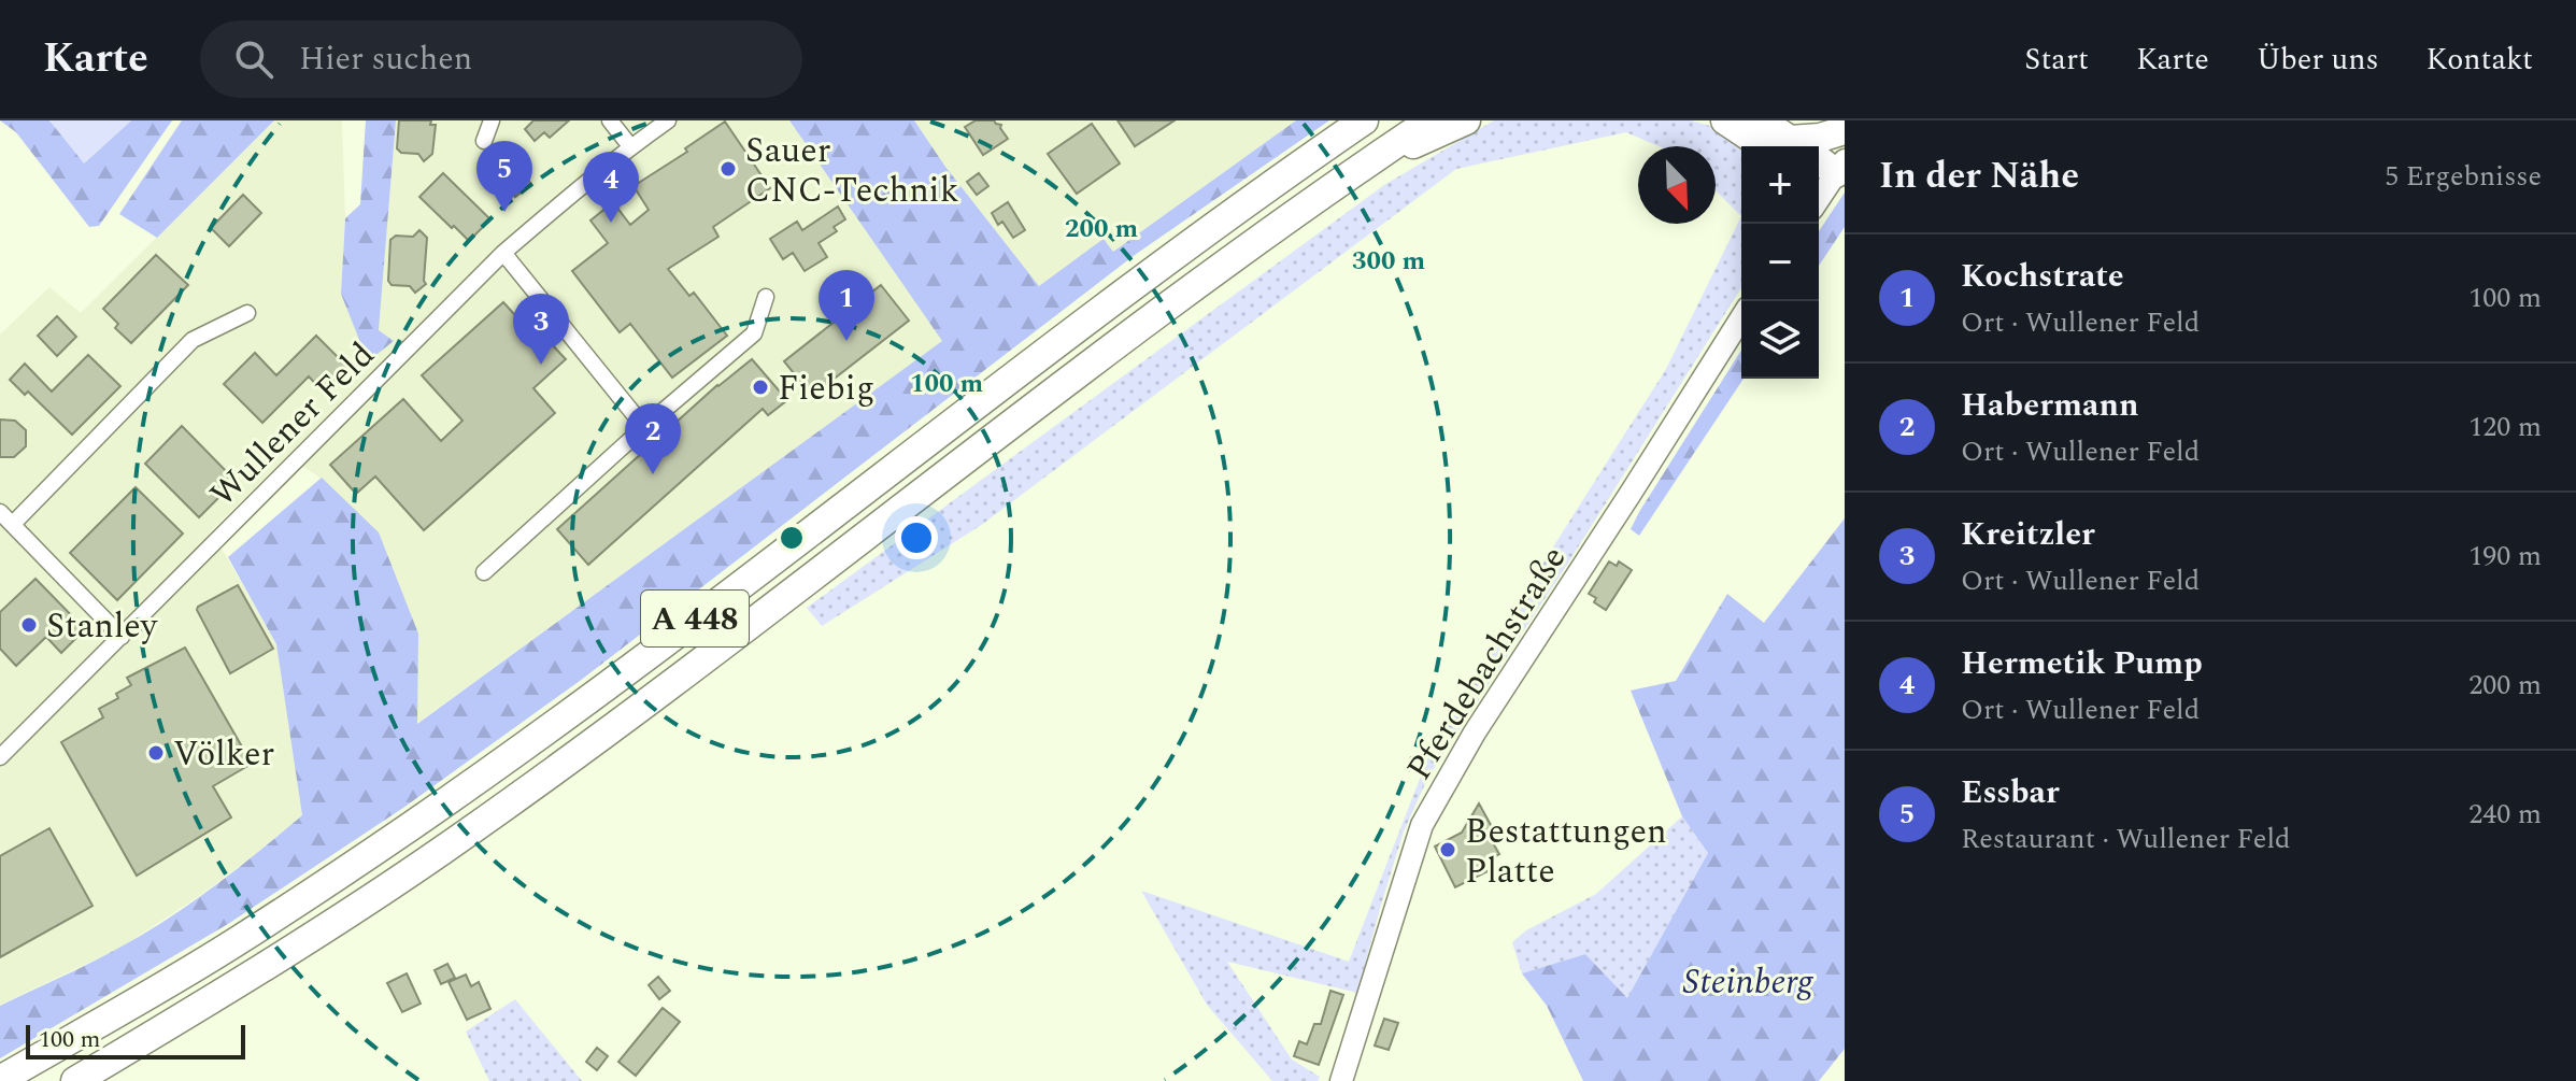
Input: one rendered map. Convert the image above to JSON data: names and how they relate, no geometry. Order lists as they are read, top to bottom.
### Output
{
  "streets": {
    "highway": ["A 448"],
    "main road": ["Pferdebachstraße"],
    "street": ["Wullener Feld"]
  },
  "parks": ["Steinberg"],
  "places": [
    "Sauer CNC-Technik",
    "Fiebig",
    "Stanley",
    "Völker",
    "Bestattungen Platte"
  ],
  "scale_bar": "100 m",
  "north": "bottom right",
  "page": {
    "header": "Karte",
    "search": "Hier suchen",
    "nav": [
      "Start",
      "Karte",
      "Über uns",
      "Kontakt"
    ],
    "heading": ["In der Nähe", "5 Ergebnisse"],
    "pins": [
      "5",
      "4",
      "1",
      "3",
      "2"
    ],
    "map_buttons": ["+", "−"],
    "list": [
      {
        "mark": "1",
        "name": "Kochstrate",
        "note": "Ort · Wullener Feld",
        "value": "100 m"
      },
      {
        "mark": "2",
        "name": "Habermann",
        "note": "Ort · Wullener Feld",
        "value": "120 m"
      },
      {
        "mark": "3",
        "name": "Kreitzler",
        "note": "Ort · Wullener Feld",
        "value": "190 m"
      },
      {
        "mark": "4",
        "name": "Hermetik Pump",
        "note": "Ort · Wullener Feld",
        "value": "200 m"
      },
      {
        "mark": "5",
        "name": "Essbar",
        "note": "Restaurant · Wullener Feld",
        "value": "240 m"
      }
    ],
    "scale": "100 m"
  },
  "rings": ["200 m", "300 m", "100 m"]
}
